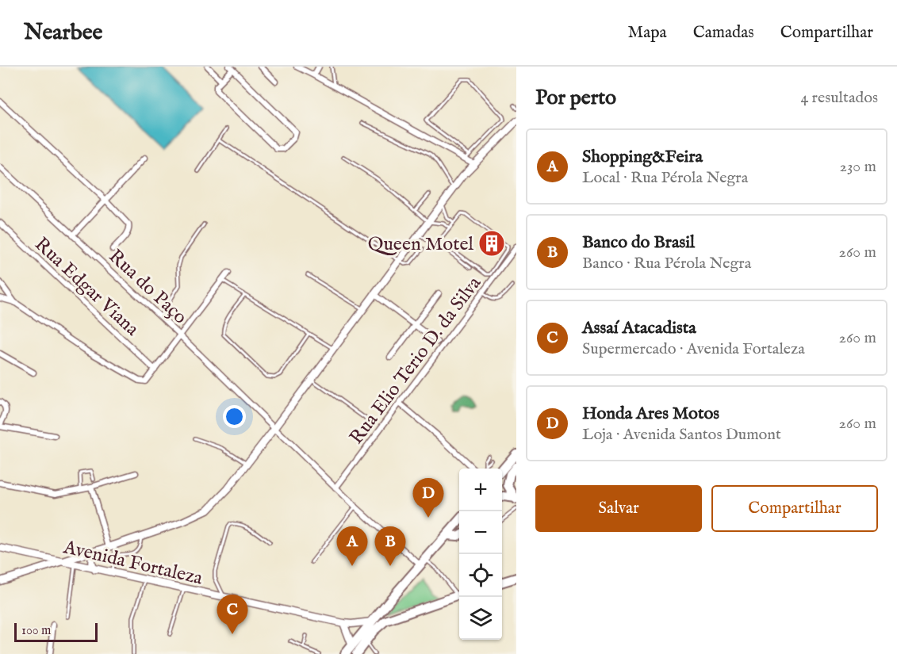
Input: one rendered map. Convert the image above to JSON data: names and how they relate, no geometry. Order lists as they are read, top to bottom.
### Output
{
  "streets": {
    "main road": ["Avenida Fortaleza"],
    "street": ["Rua Edgar Viana", "Rua do Paço", "Rua Elio Terio D. da Silva"]
  },
  "crossings": [
    ["Rua do Paço", "Rua Elio Terio D. da Silva"]
  ],
  "places": {
    "building": ["Queen Motel"]
  },
  "scale_bar": "100 m",
  "page": {
    "header": "Nearbee",
    "nav": ["Mapa", "Camadas", "Compartilhar"],
    "heading": ["Por perto", "4 resultados"],
    "list": [
      {
        "mark": "A",
        "name": "Shopping&Feira",
        "note": "Local · Rua Pérola Negra",
        "value": "230 m"
      },
      {
        "mark": "B",
        "name": "Banco do Brasil",
        "note": "Banco · Rua Pérola Negra",
        "value": "260 m"
      },
      {
        "mark": "C",
        "name": "Assaí Atacadista",
        "note": "Supermercado · Avenida Fortaleza",
        "value": "260 m"
      },
      {
        "mark": "D",
        "name": "Honda Ares Motos",
        "note": "Loja · Avenida Santos Dumont",
        "value": "260 m"
      }
    ],
    "map_buttons": ["+", "−"],
    "buttons": ["Salvar", "Compartilhar"],
    "pins": [
      "D",
      "A",
      "B",
      "C"
    ],
    "scale": "100 m"
  }
}
